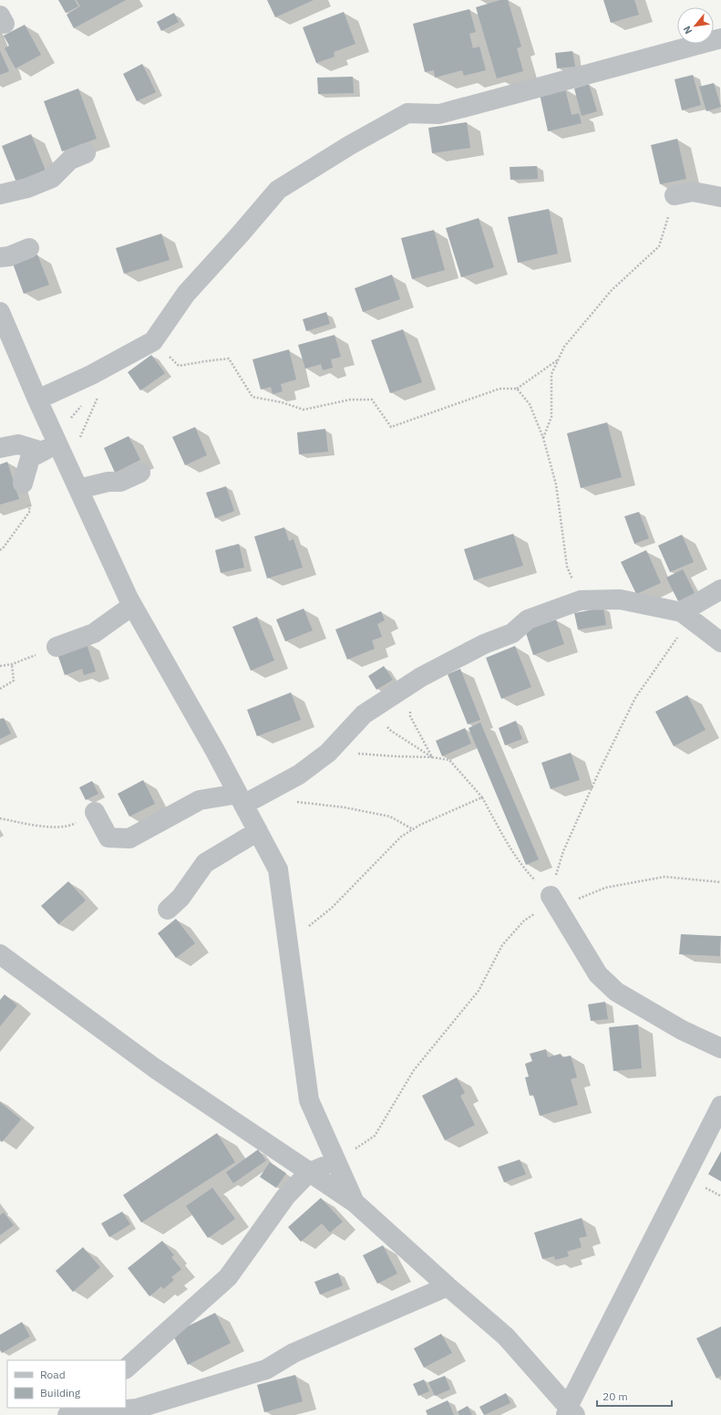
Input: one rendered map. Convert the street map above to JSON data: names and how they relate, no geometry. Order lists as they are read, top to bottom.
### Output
{
  "legend": ["Road", "Building"],
  "scale_bar": "20 m",
  "north": "bottom left"
}
